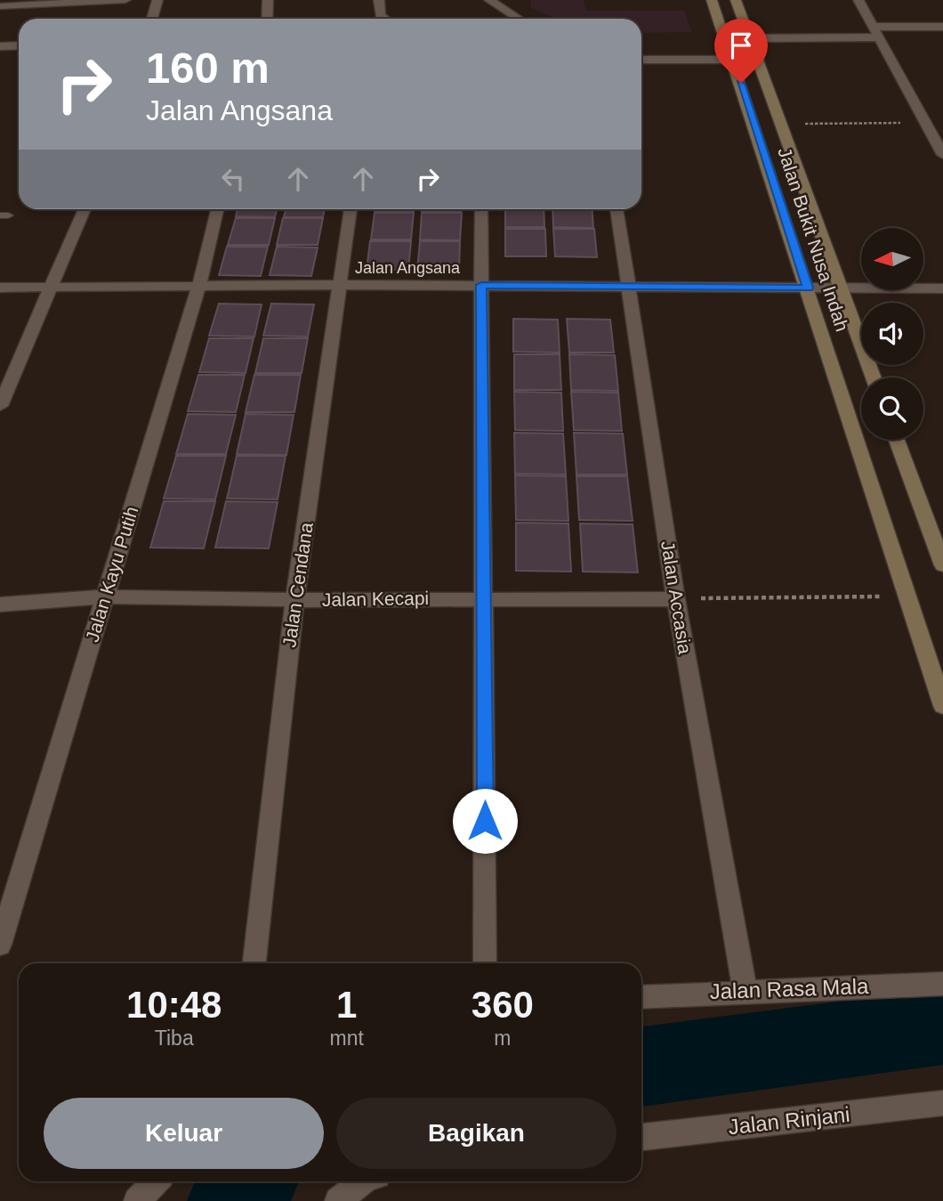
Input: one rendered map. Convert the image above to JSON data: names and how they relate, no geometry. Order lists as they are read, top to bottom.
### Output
{
  "streets": {
    "street": [
      "Jalan Bukit Nusa Indah",
      "Jalan Angsana",
      "Jalan Kayu Putih",
      "Jalan Cendana",
      "Jalan Accasia",
      "Jalan Kecapi",
      "Jalan Rasa Mala",
      "Jalan Rinjani"
    ]
  },
  "crossings": [
    ["Jalan Bukit Nusa Indah", "Jalan Angsana"],
    ["Jalan Angsana", "Jalan Kayu Putih"],
    ["Jalan Angsana", "Jalan Cendana"],
    ["Jalan Angsana", "Jalan Accasia"],
    ["Jalan Kayu Putih", "Jalan Kecapi"],
    ["Jalan Cendana", "Jalan Kecapi"],
    ["Jalan Accasia", "Jalan Kecapi"],
    ["Jalan Accasia", "Jalan Rasa Mala"]
  ],
  "north": "left",
  "page": {
    "turn": ["160 m", "Jalan Angsana"],
    "eta": [
      "10:48",
      "Tiba",
      "1",
      "mnt",
      "360",
      "m"
    ],
    "buttons": ["Keluar", "Bagikan"]
  }
}
